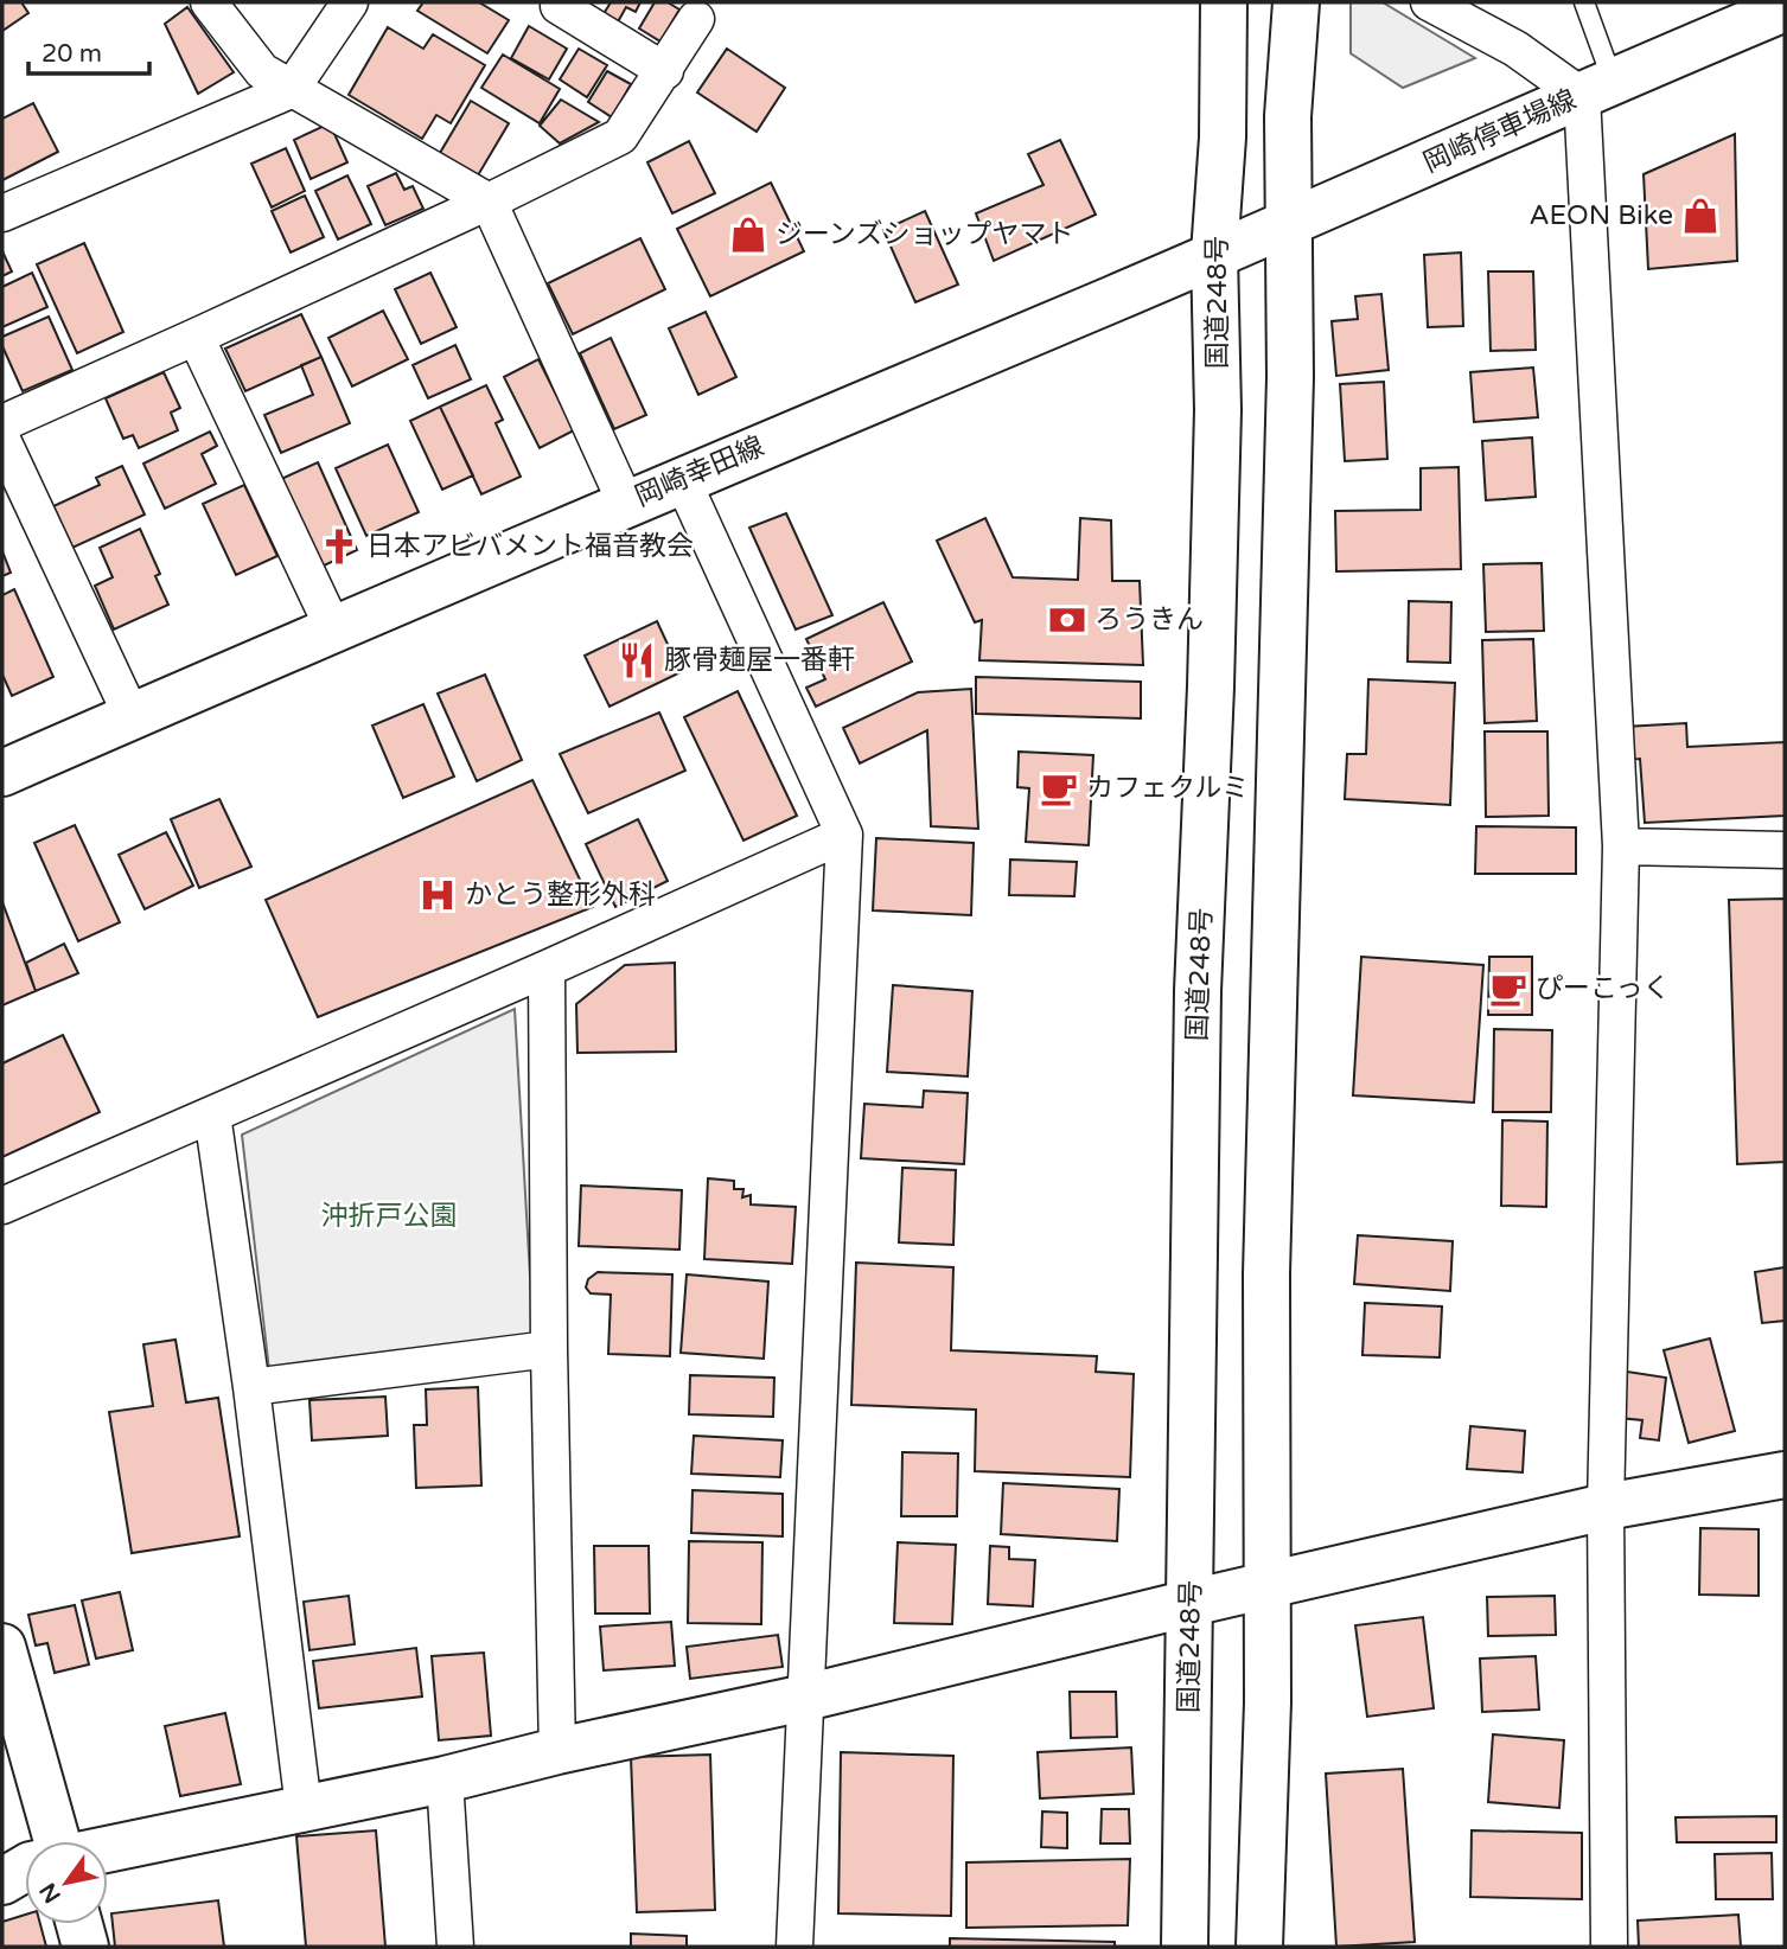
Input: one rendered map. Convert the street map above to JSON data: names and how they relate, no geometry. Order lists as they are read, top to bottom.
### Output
{
  "streets": {
    "main road": ["岡崎停車場線", "国道248号", "岡崎幸田線"]
  },
  "crossings": [
    ["岡崎停車場線", "国道248号"],
    ["岡崎停車場線", "岡崎幸田線"],
    ["国道248号", "岡崎幸田線"]
  ],
  "parks": ["沖折戸公園"],
  "places": {
    "shop": ["AEON Bike", "ジーンズショップヤマト"],
    "church": ["日本アビバメント福音教会"],
    "bank": ["ろうきん"],
    "restaurant": ["豚骨麺屋一番軒"],
    "cafe": ["カフェクルミ", "ぴーこっく"],
    "hospital": ["かとう整形外科"]
  },
  "scale_bar": "20 m",
  "north": "bottom left"
}
